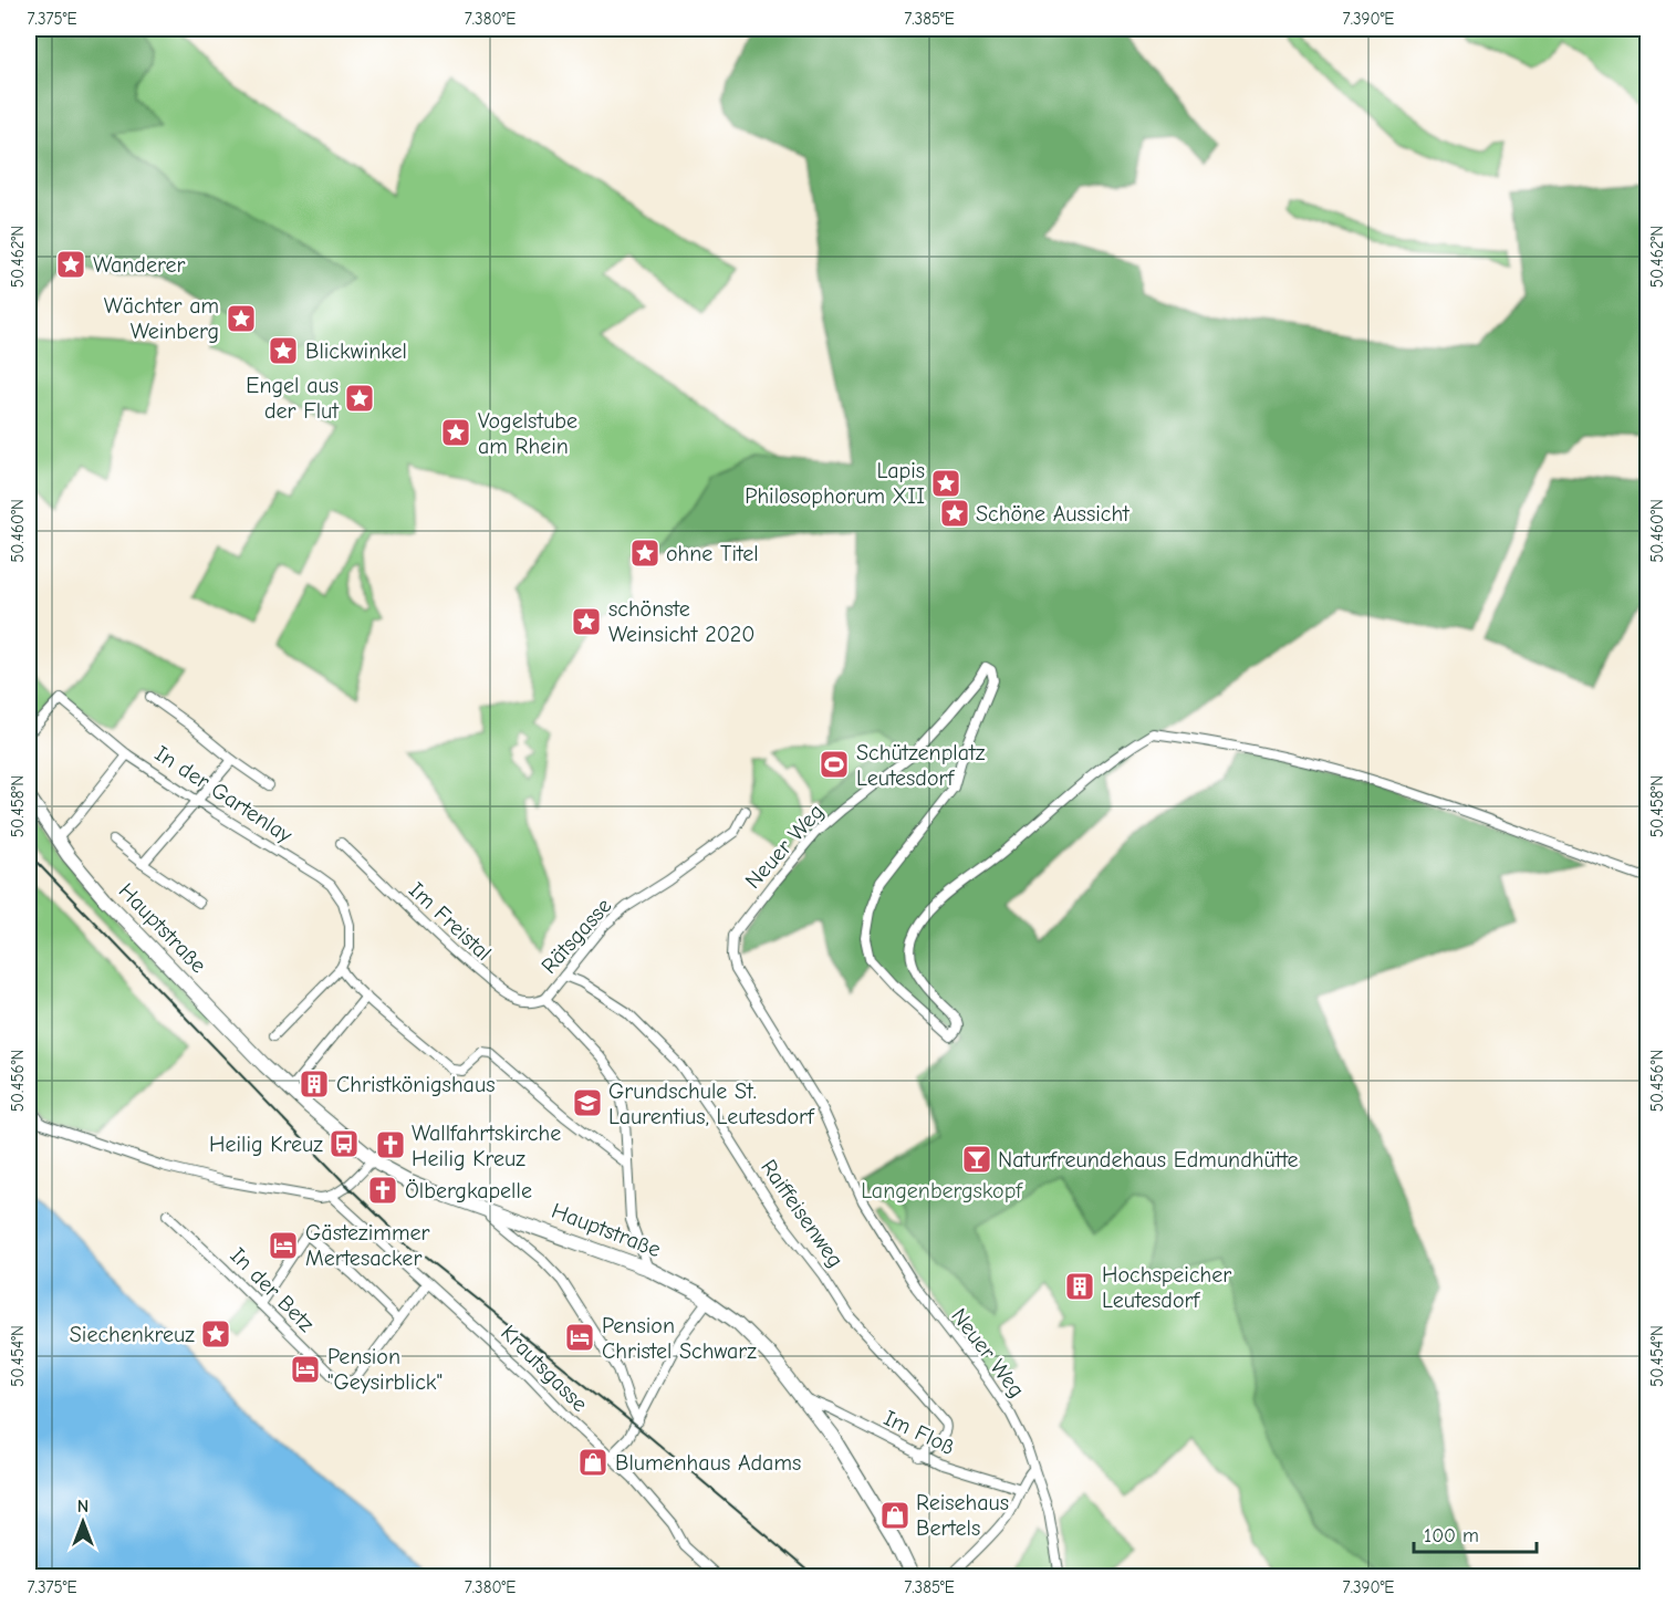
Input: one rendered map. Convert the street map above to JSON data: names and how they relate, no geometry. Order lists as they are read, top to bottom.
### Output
{
  "streets": {
    "main road": ["Hauptstraße"],
    "street": [
      "In der Gartenlay",
      "Neuer Weg",
      "Im Freistal",
      "Rätsgasse",
      "Raiffeisenweg",
      "In der Betz",
      "Krautsgasse",
      "Im Floß"
    ]
  },
  "crossings": [
    ["Im Freistal", "Rätsgasse"],
    ["Hauptstraße", "Rätsgasse"],
    ["Hauptstraße", "Im Floß"],
    ["Rätsgasse", "Raiffeisenweg"],
    ["Raiffeisenweg", "Im Floß"],
    ["In der Betz", "Krautsgasse"]
  ],
  "parks": ["Langenbergskopf"],
  "places": {
    "place": [
      "Wanderer",
      "Wächter am Weinberg",
      "Blickwinkel",
      "Engel aus der Flut",
      "Vogelstube am Rhein",
      "Lapis Philosophorum XII",
      "Schöne Aussicht",
      "ohne Titel",
      "schönste Weinsicht 2020",
      "Siechenkreuz"
    ],
    "sports": ["Schützenplatz Leutesdorf"],
    "building": ["Christkönigshaus", "Hochspeicher Leutesdorf"],
    "school or university": ["Grundschule St. Laurentius, Leutesdorf"],
    "bus stop": ["Heilig Kreuz"],
    "church": ["Wallfahrtskirche Heilig Kreuz", "Ölbergkapelle"],
    "bar": ["Naturfreundehaus Edmundhütte"],
    "hotel": ["Gästezimmer Mertesacker", "Pension Christel Schwarz", "Pension \"Geysirblick\""],
    "shop": ["Blumenhaus Adams", "Reisehaus Bertels"]
  },
  "scale_bar": "100 m",
  "north": "top",
  "coordinates": [
    "7.375°E",
    "7.380°E",
    "7.385°E",
    "7.390°E",
    "50.462°N",
    "50.460°N",
    "50.458°N",
    "50.456°N",
    "50.454°N"
  ]
}
